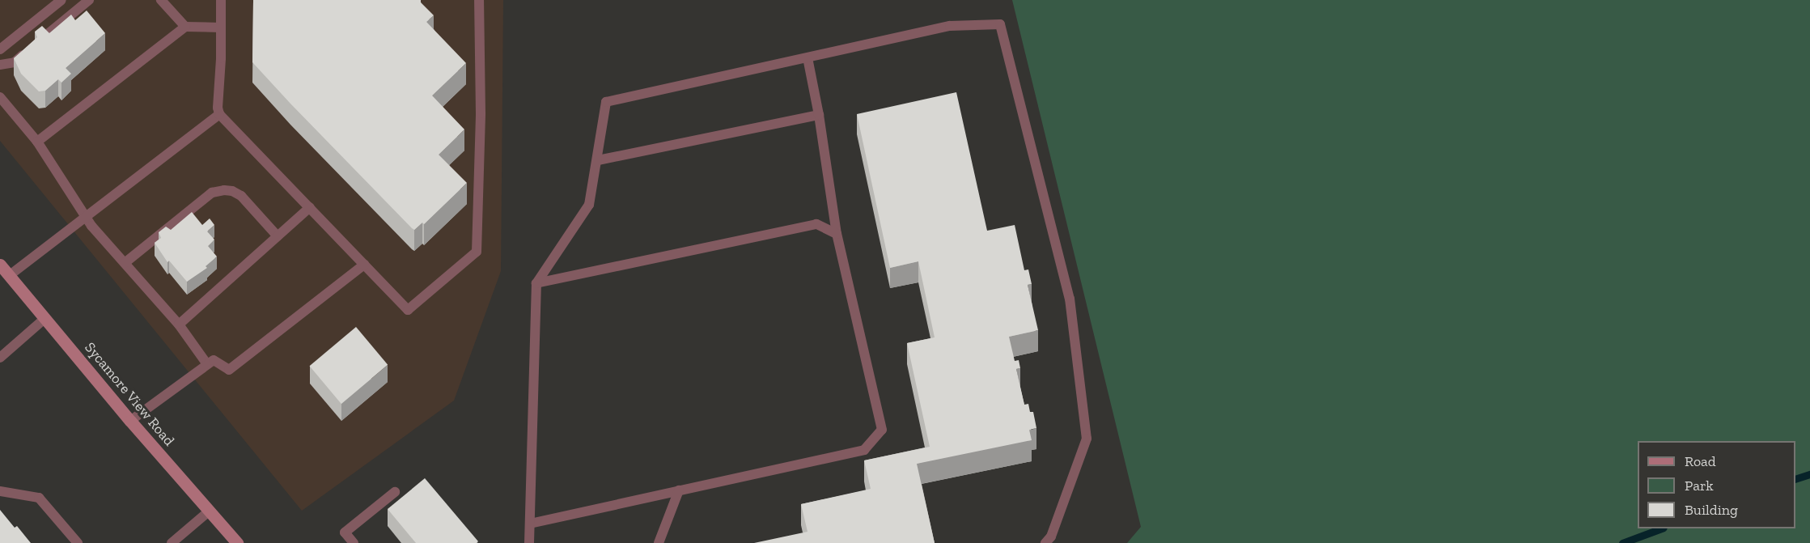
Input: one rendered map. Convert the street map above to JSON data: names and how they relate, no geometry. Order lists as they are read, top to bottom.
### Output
{
  "streets": {
    "main road": ["Sycamore View Road"]
  },
  "legend": ["Road", "Park", "Building"]
}
